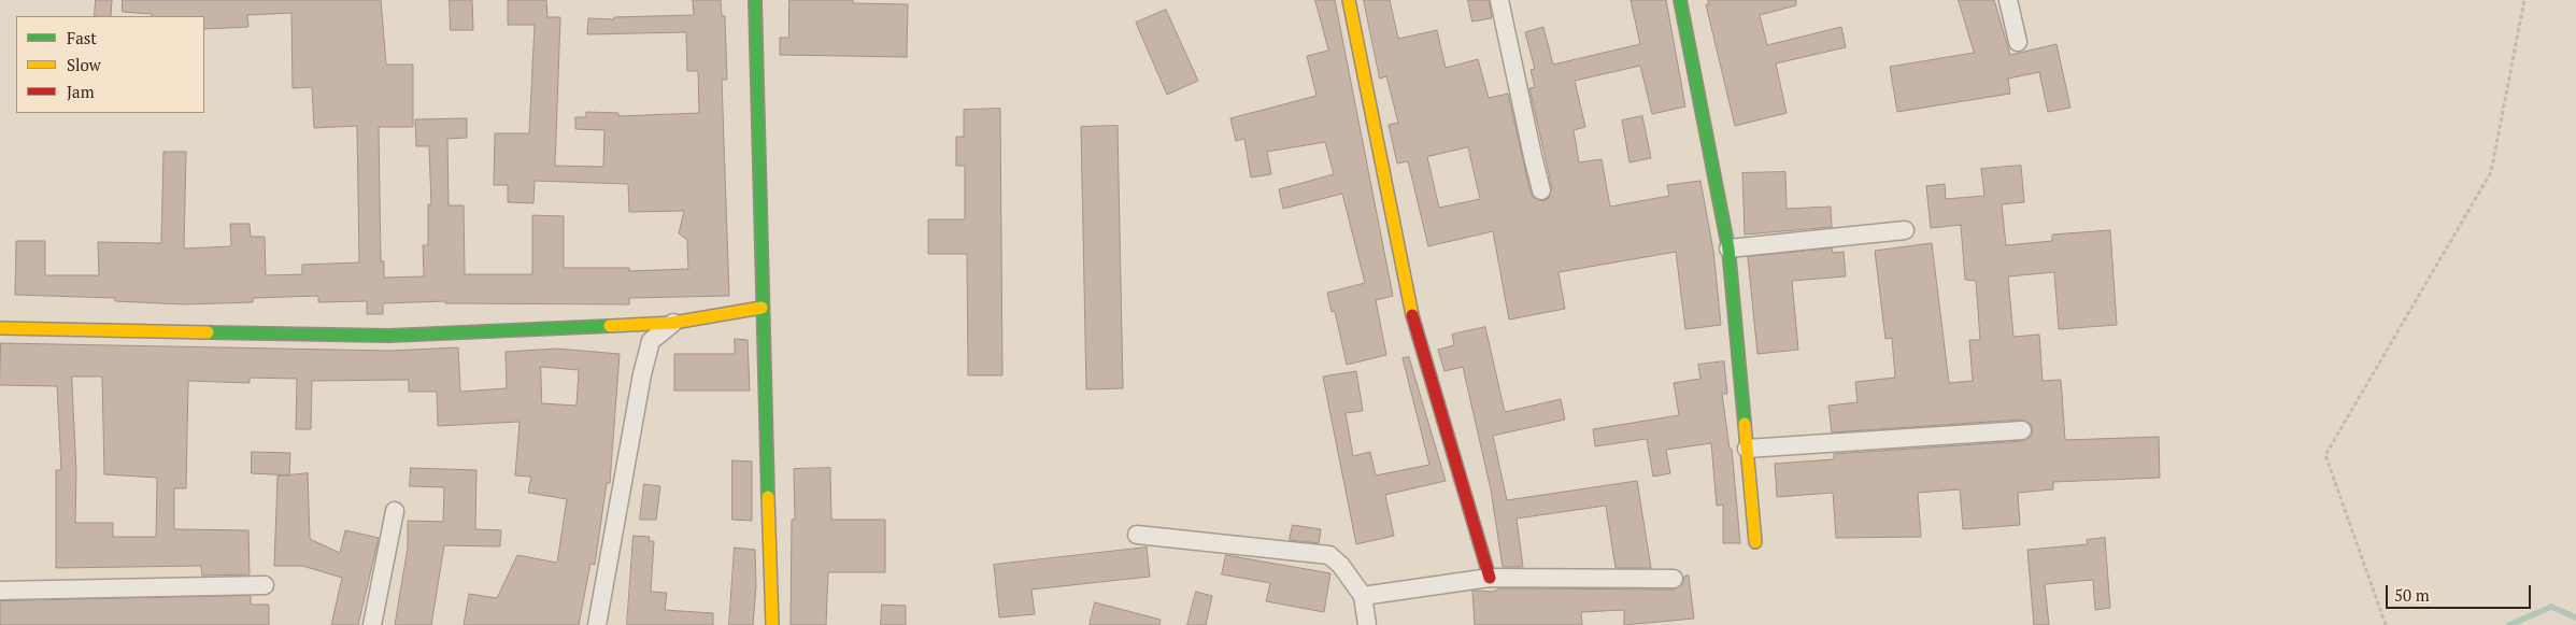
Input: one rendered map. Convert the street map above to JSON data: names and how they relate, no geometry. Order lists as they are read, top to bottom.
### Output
{
  "legend": ["Fast", "Slow", "Jam"],
  "scale_bar": "50 m"
}
